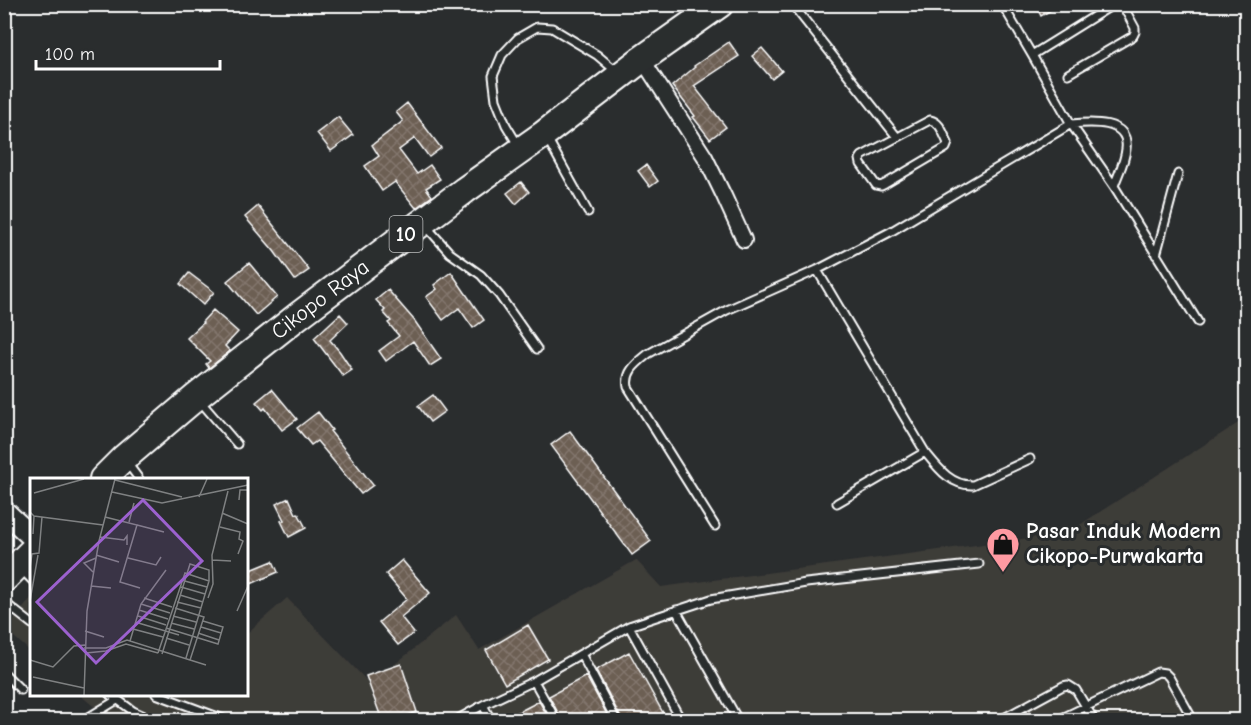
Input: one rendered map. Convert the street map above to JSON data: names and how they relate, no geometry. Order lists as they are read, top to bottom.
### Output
{
  "streets": {
    "highway": ["10", "Cikopo Raya"]
  },
  "places": {
    "shop": ["Pasar Induk Modern Cikopo-Purwakarta"]
  },
  "scale_bar": "100 m"
}
